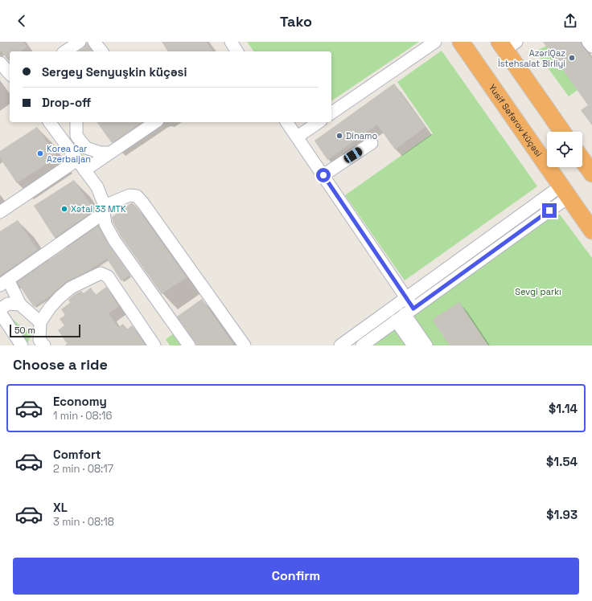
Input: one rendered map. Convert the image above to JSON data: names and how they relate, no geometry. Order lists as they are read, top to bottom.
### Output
{
  "streets": {
    "highway": ["Yusif Səfərov küçəsi"]
  },
  "parks": ["Sevgi parkı"],
  "places": [
    "AzəriQaz İstehsalat Birliyi",
    "Dinamo",
    "Korea Car Azerbaijan",
    "Xətai 33 MTK"
  ],
  "scale_bar": "50 m",
  "page": {
    "header": "Tako",
    "banner": ["Sergey Senyuşkin küçəsi", "Drop-off"],
    "scale": "50 m",
    "heading": "Choose a ride",
    "list": [
      {
        "name": "Economy",
        "note": "1 min · 08:16",
        "value": "$1.14"
      },
      {
        "name": "Comfort",
        "note": "2 min · 08:17",
        "value": "$1.54"
      },
      {
        "name": "XL",
        "note": "3 min · 08:18",
        "value": "$1.93"
      }
    ],
    "buttons": "Confirm"
  }
}
